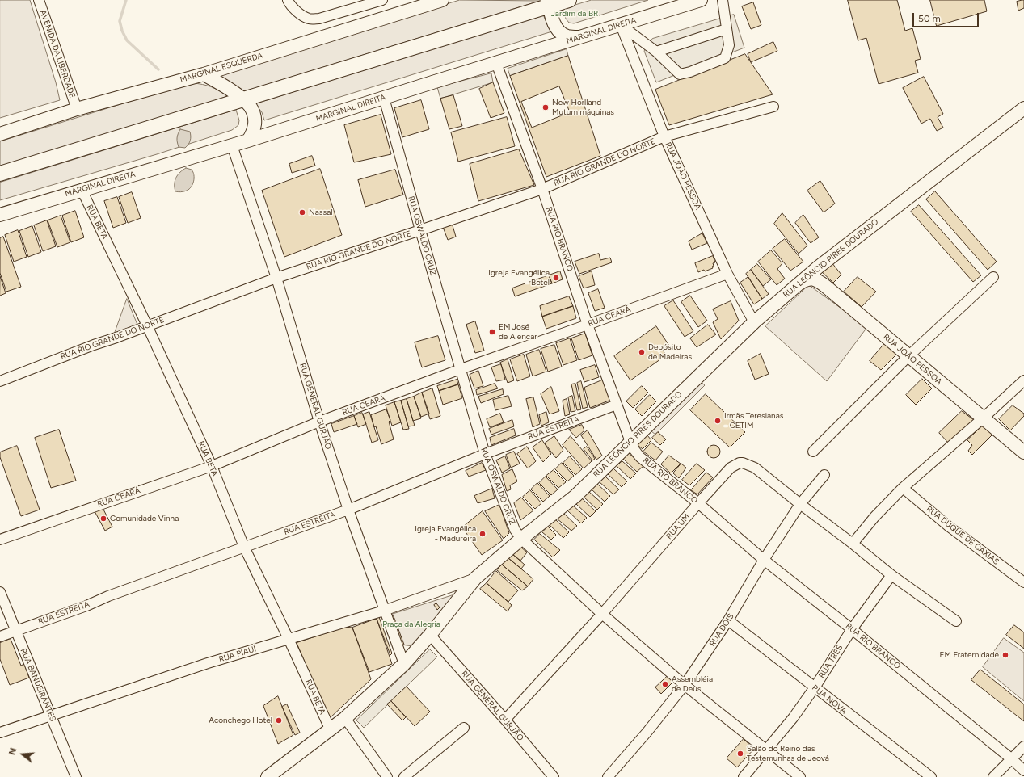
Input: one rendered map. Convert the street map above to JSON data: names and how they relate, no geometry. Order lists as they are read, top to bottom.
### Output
{
  "streets": {
    "main road": [
      "MARGINAL DIREITA",
      "MARGINAL ESQUERDA",
      "RUA JOÃO PESSOA",
      "RUA LEÔNCIO PIRES DOURADO"
    ],
    "street": [
      "AVENIDA DA LIBERDADE",
      "RUA RIO GRANDE DO NORTE",
      "RUA BETA",
      "RUA OSWALDO CRUZ",
      "RUA RIO BRANCO",
      "RUA CEARÁ",
      "RUA GENERAL GURJÃO",
      "RUA ESTREITA",
      "RUA UM",
      "RUA DUQUE DE CAXIAS",
      "RUA DOIS",
      "RUA PIAUÍ",
      "RUA TRÊS",
      "RUA BANDEIRANTES",
      "RUA NOVA"
    ]
  },
  "crossings": [
    ["MARGINAL DIREITA", "RUA JOÃO PESSOA"],
    ["MARGINAL DIREITA", "RUA BETA"],
    ["MARGINAL DIREITA", "RUA OSWALDO CRUZ"],
    ["MARGINAL DIREITA", "RUA RIO BRANCO"],
    ["MARGINAL DIREITA", "RUA GENERAL GURJÃO"],
    ["AVENIDA DA LIBERDADE", "MARGINAL ESQUERDA"],
    ["RUA RIO GRANDE DO NORTE", "RUA JOÃO PESSOA"],
    ["RUA RIO GRANDE DO NORTE", "RUA BETA"],
    ["RUA RIO GRANDE DO NORTE", "RUA OSWALDO CRUZ"],
    ["RUA RIO GRANDE DO NORTE", "RUA RIO BRANCO"],
    ["RUA RIO GRANDE DO NORTE", "RUA GENERAL GURJÃO"],
    ["RUA JOÃO PESSOA", "RUA LEÔNCIO PIRES DOURADO"],
    ["RUA JOÃO PESSOA", "RUA CEARÁ"],
    ["RUA BETA", "RUA LEÔNCIO PIRES DOURADO"],
    ["RUA BETA", "RUA CEARÁ"],
    ["RUA BETA", "RUA ESTREITA"],
    ["RUA BETA", "RUA PIAUÍ"],
    ["RUA OSWALDO CRUZ", "RUA LEÔNCIO PIRES DOURADO"],
    ["RUA OSWALDO CRUZ", "RUA CEARÁ"],
    ["RUA OSWALDO CRUZ", "RUA ESTREITA"],
    ["RUA OSWALDO CRUZ", "RUA UM"],
    ["RUA OSWALDO CRUZ", "RUA DOIS"],
    ["RUA OSWALDO CRUZ", "RUA TRÊS"],
    ["RUA RIO BRANCO", "RUA LEÔNCIO PIRES DOURADO"],
    ["RUA RIO BRANCO", "RUA CEARÁ"],
    ["RUA RIO BRANCO", "RUA ESTREITA"],
    ["RUA RIO BRANCO", "RUA UM"],
    ["RUA RIO BRANCO", "RUA DOIS"],
    ["RUA RIO BRANCO", "RUA TRÊS"],
    ["RUA LEÔNCIO PIRES DOURADO", "RUA GENERAL GURJÃO"],
    ["RUA LEÔNCIO PIRES DOURADO", "RUA PIAUÍ"],
    ["RUA CEARÁ", "RUA GENERAL GURJÃO"],
    ["RUA GENERAL GURJÃO", "RUA ESTREITA"],
    ["RUA GENERAL GURJÃO", "RUA UM"],
    ["RUA GENERAL GURJÃO", "RUA PIAUÍ"],
    ["RUA ESTREITA", "RUA BANDEIRANTES"],
    ["RUA UM", "RUA DOIS"],
    ["RUA UM", "RUA TRÊS"],
    ["RUA DOIS", "RUA NOVA"],
    ["RUA PIAUÍ", "RUA BANDEIRANTES"],
    ["RUA TRÊS", "RUA NOVA"]
  ],
  "parks": ["Jardim da BR", "Praça da Alegria"],
  "places": [
    "New Horlland - Mutum máquinas",
    "Nassal",
    "Igreja Evangélica - Betel",
    "EM José de Alencar",
    "Depósito de Madeiras",
    "Irmãs Teresianas - CETIM",
    "Comunidade Vinha",
    "Igreja Evangélica - Madureira",
    "EM Fraternidade",
    "Assembléia de Deus",
    "Aconchego Hotel",
    "Salão do Reino das Testemunhas de Jeová"
  ],
  "scale_bar": "50 m",
  "north": "left"
}
